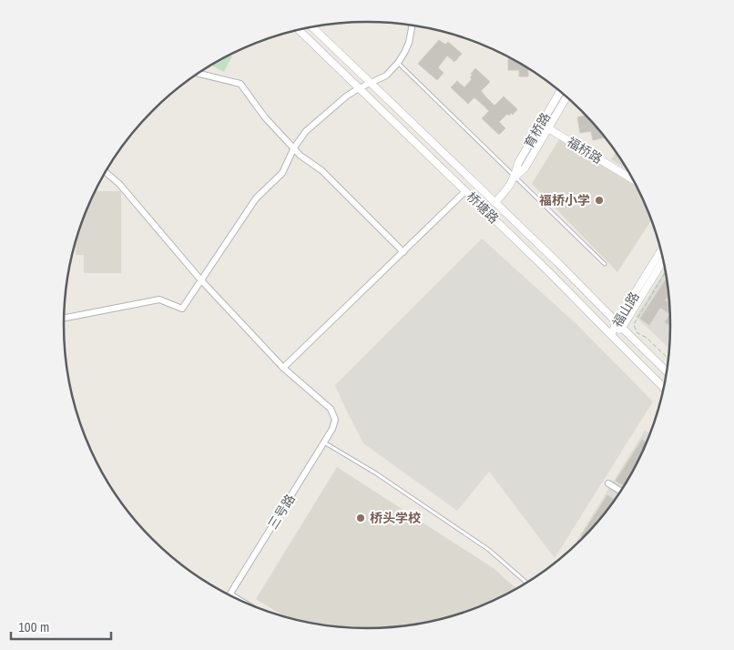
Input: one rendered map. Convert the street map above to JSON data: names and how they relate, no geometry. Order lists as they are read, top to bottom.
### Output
{
  "streets": {
    "street": [
      "育桥路",
      "福桥路",
      "桥塘路",
      "福山路",
      "三号路"
    ]
  },
  "crossings": [
    ["育桥路", "福桥路"],
    ["育桥路", "桥塘路"],
    ["桥塘路", "福山路"]
  ],
  "places": ["福桥小学", "桥头学校"],
  "scale_bar": "100 m"
}
